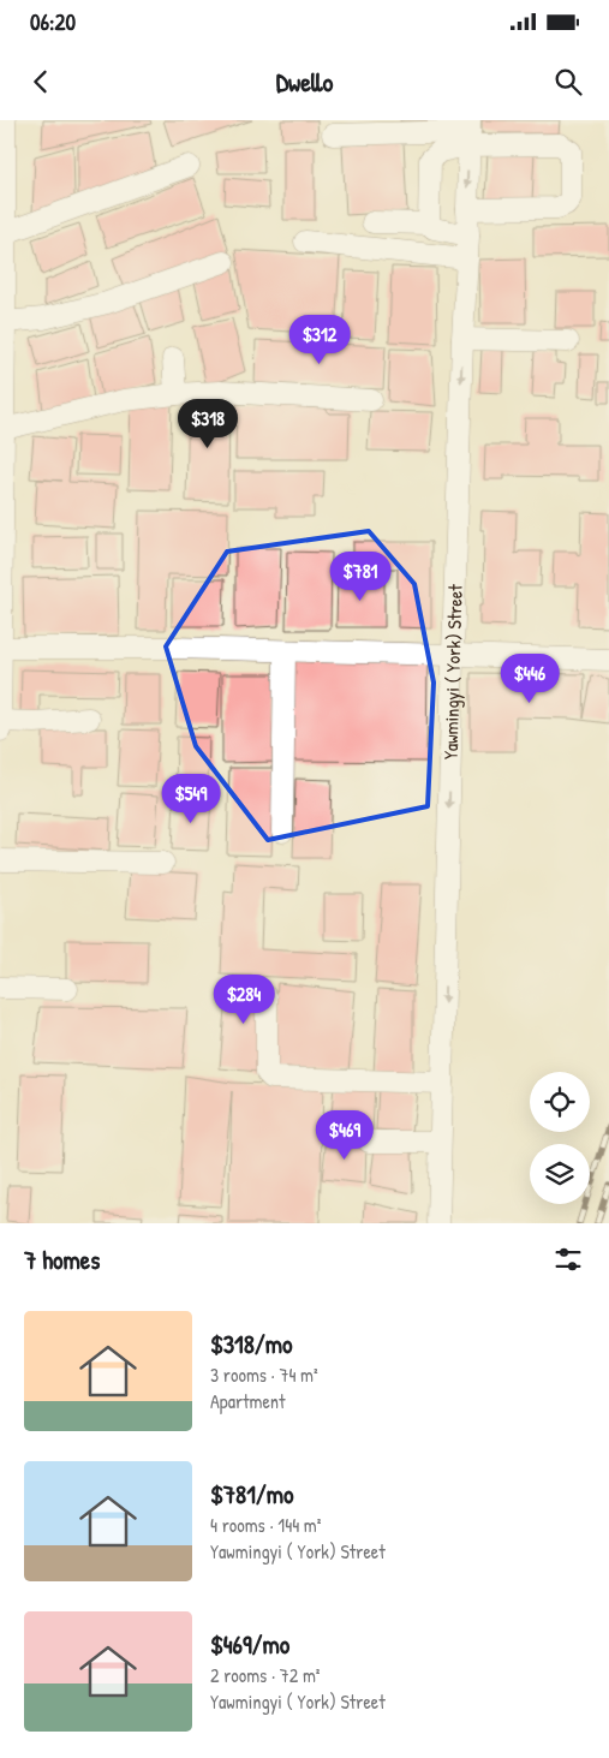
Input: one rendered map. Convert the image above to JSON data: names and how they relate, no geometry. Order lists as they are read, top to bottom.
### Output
{
  "streets": {
    "street": ["Yawmingyi ( York) Street"]
  },
  "one_way": ["Yawmingyi ( York) Street"],
  "page": {
    "status": "06:20",
    "header": "Dwello",
    "price": [
      "$312",
      "$318",
      "$781",
      "$446",
      "$549",
      "$284",
      "$469"
    ],
    "heading": "7 homes",
    "list": [
      {
        "name": "$318/mo",
        "note": "3 rooms · 74 m² · Apartment"
      },
      {
        "name": "$781/mo",
        "note": "4 rooms · 144 m² · Yawmingyi ( York) Street"
      },
      {
        "name": "$469/mo",
        "note": "2 rooms · 72 m² · Yawmingyi ( York) Street"
      }
    ]
  }
}
